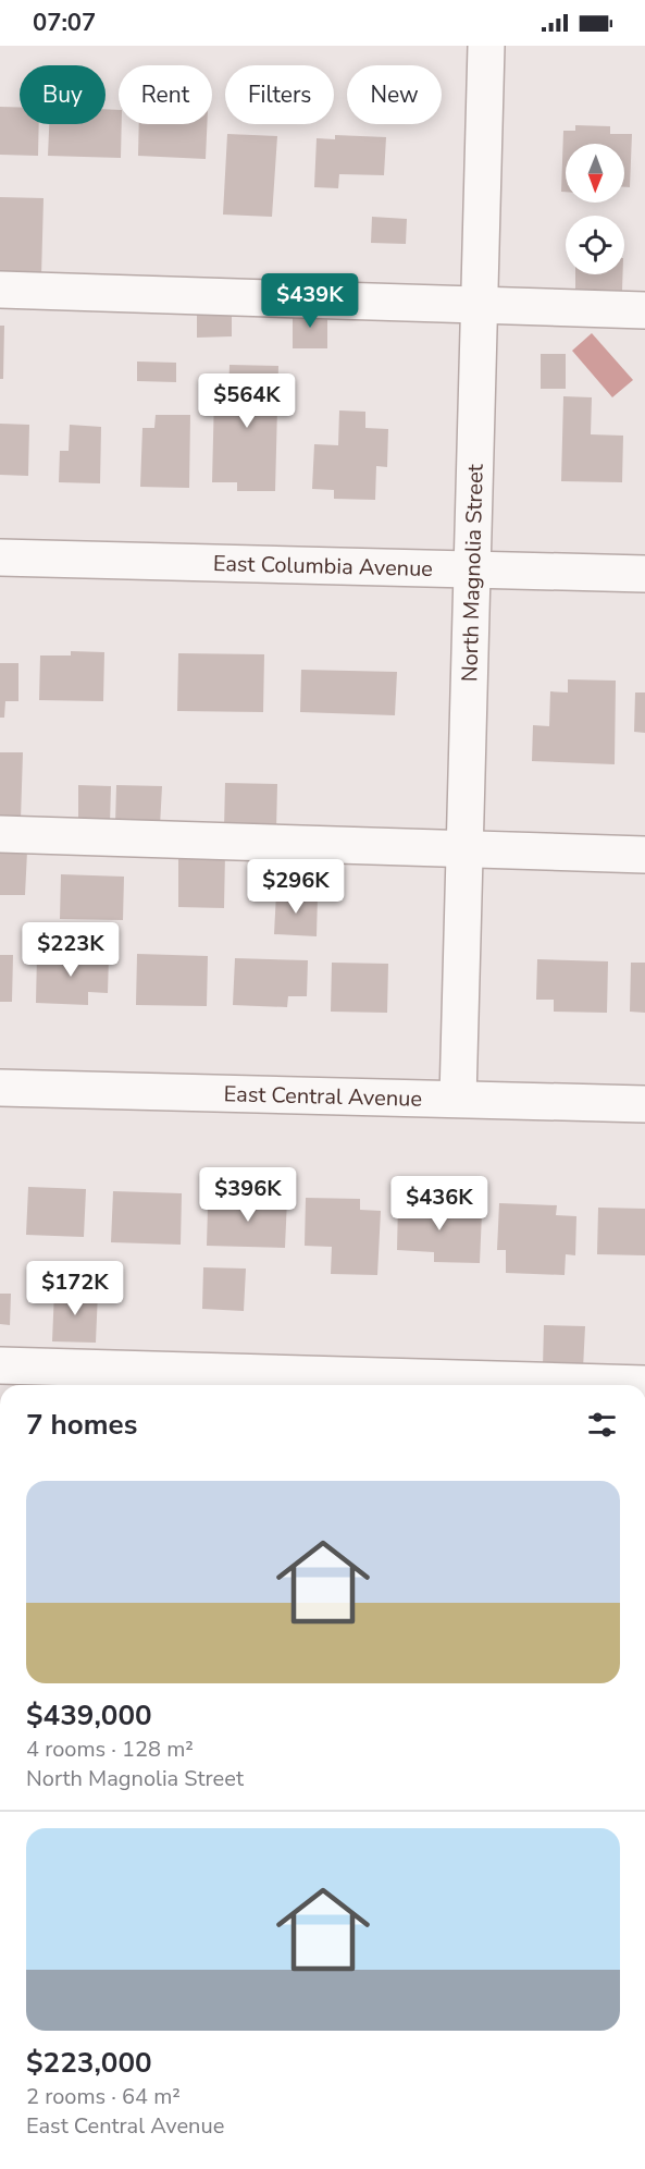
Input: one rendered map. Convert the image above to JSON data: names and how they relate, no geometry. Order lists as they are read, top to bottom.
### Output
{
  "streets": {
    "street": ["East Columbia Avenue", "North Magnolia Street", "East Central Avenue"]
  },
  "crossings": [
    ["East Columbia Avenue", "North Magnolia Street"],
    ["North Magnolia Street", "East Central Avenue"]
  ],
  "north": "bottom",
  "page": {
    "status": "07:07",
    "chip": [
      "Buy",
      "Rent",
      "Filters",
      "New"
    ],
    "price": [
      "$439K",
      "$564K",
      "$296K",
      "$223K",
      "$396K",
      "$436K",
      "$172K"
    ],
    "heading": "7 homes",
    "list": [
      {
        "name": "$439,000",
        "note": "4 rooms · 128 m² · North Magnolia Street"
      },
      {
        "name": "$223,000",
        "note": "2 rooms · 64 m² · East Central Avenue"
      }
    ]
  }
}
